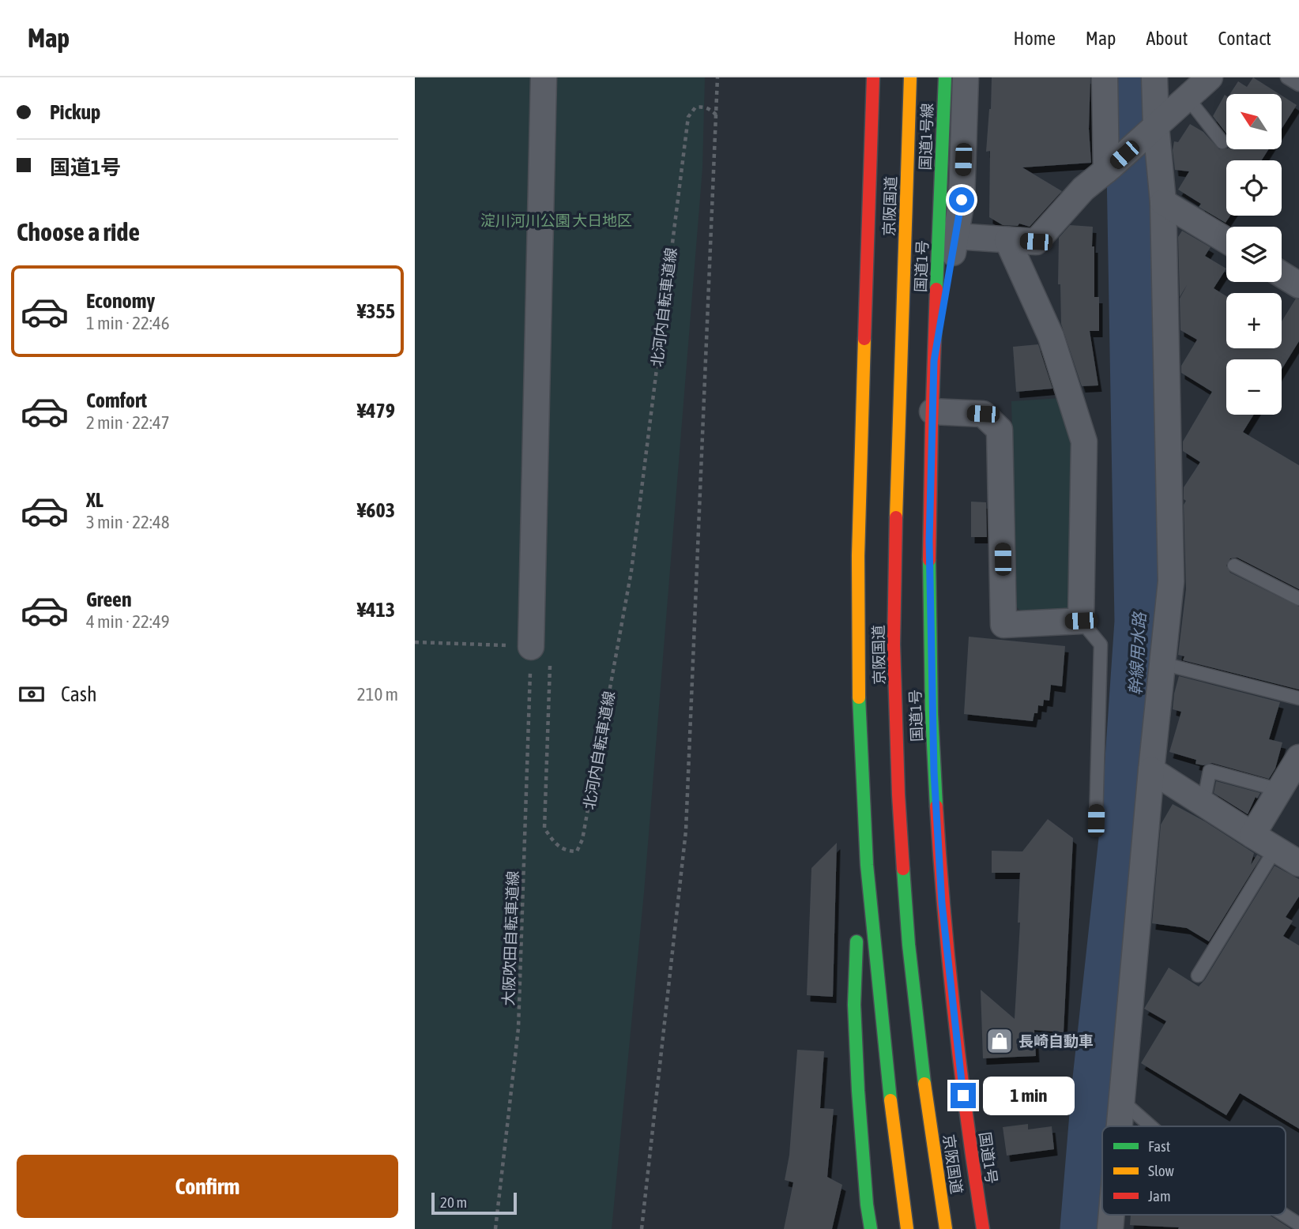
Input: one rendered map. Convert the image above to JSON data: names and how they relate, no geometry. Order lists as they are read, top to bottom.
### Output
{
  "streets": {
    "highway": ["国道1号線", "京阪国道", "国道1号"],
    "path": ["北河内自転車道線", "大阪吹田自転車道線"]
  },
  "crossings": [
    ["国道1号線", "国道1号"]
  ],
  "water": ["幹線用水路"],
  "parks": ["淀川河川公園 大日地区"],
  "places": {
    "shop": ["長崎自動車"]
  },
  "legend": ["Fast", "Slow", "Jam"],
  "scale_bar": "20 m",
  "north": "top left",
  "page": {
    "header": "Map",
    "nav": [
      "Home",
      "Map",
      "About",
      "Contact"
    ],
    "banner": ["Pickup", "国道1号"],
    "map_buttons": ["+", "−"],
    "heading": "Choose a ride",
    "list": [
      {
        "name": "Economy",
        "note": "1 min · 22:46",
        "value": "¥355"
      },
      {
        "name": "Comfort",
        "note": "2 min · 22:47",
        "value": "¥479"
      },
      {
        "name": "XL",
        "note": "3 min · 22:48",
        "value": "¥603"
      },
      {
        "name": "Green",
        "note": "4 min · 22:49",
        "value": "¥413"
      }
    ],
    "pay": ["Cash", "210 m"],
    "bubble": "1 min",
    "buttons": "Confirm",
    "scale": "20 m"
  }
}
